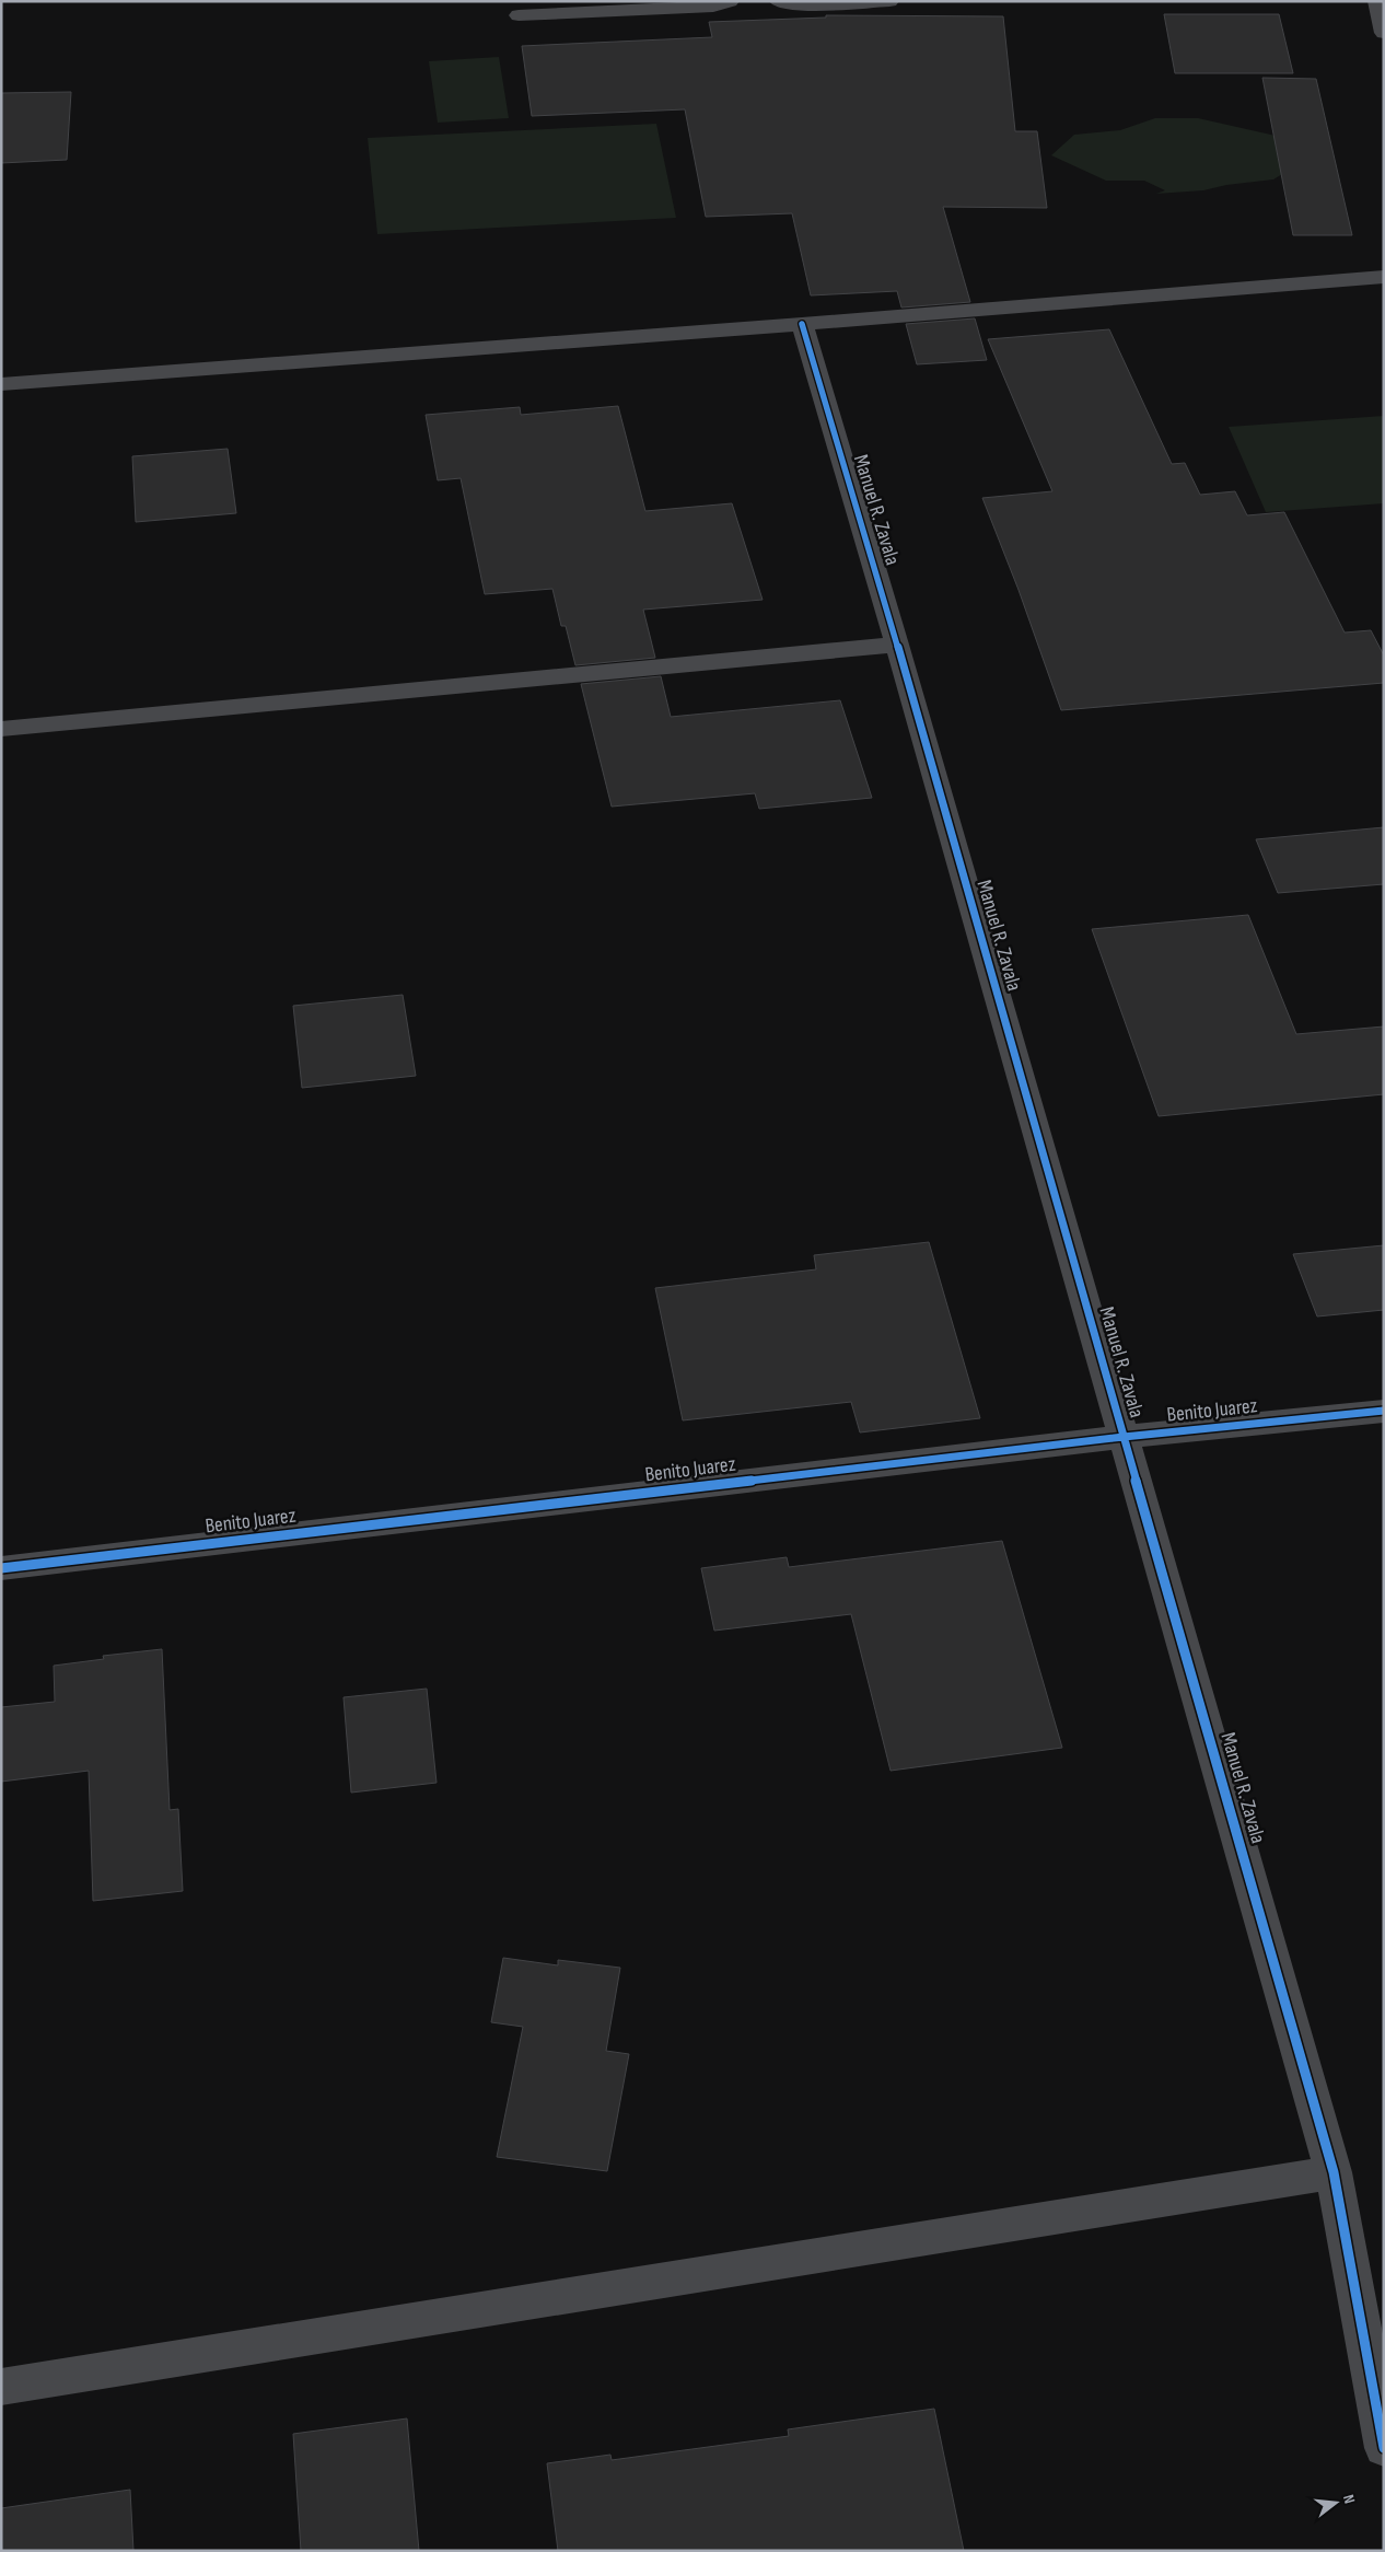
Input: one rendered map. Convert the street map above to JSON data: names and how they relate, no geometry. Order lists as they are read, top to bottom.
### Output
{
  "streets": {
    "street": ["Manuel R. Zavala", "Benito Juarez"]
  },
  "crossings": [
    ["Manuel R. Zavala", "Benito Juarez"]
  ],
  "north": "right"
}
